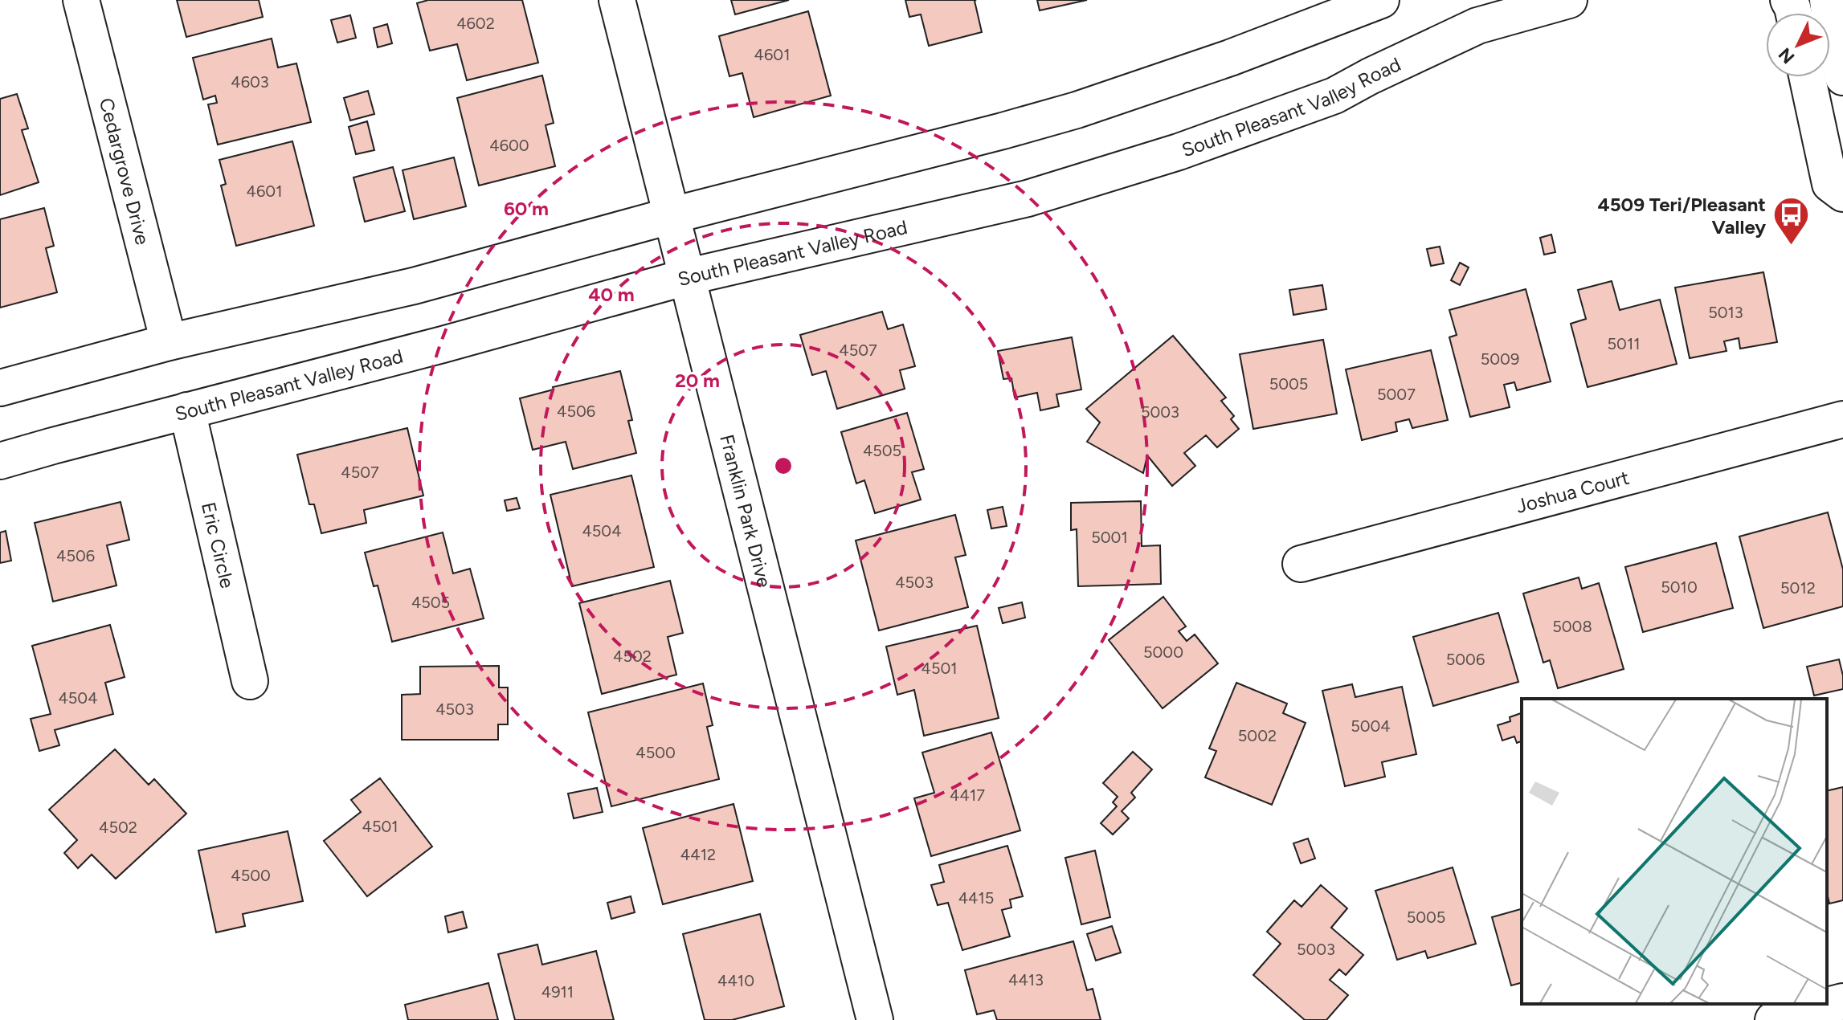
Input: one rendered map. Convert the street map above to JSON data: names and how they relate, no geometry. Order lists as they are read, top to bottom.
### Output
{
  "streets": {
    "street": [
      "South Pleasant Valley Road",
      "Cedargrove Drive",
      "Joshua Court",
      "Franklin Park Drive",
      "Eric Circle"
    ]
  },
  "crossings": [
    ["South Pleasant Valley Road", "Franklin Park Drive"],
    ["South Pleasant Valley Road", "Eric Circle"]
  ],
  "places": {
    "bus stop": ["4509 Teri/Pleasant Valley"]
  },
  "house_numbers": [
    "4602",
    "4601",
    "4603",
    "4600",
    "4601",
    "5013",
    "5011",
    "4507",
    "5009",
    "5005",
    "5007",
    "4506",
    "5003",
    "4505",
    "4507",
    "4504",
    "5001",
    "4506",
    "4503",
    "5010",
    "5012",
    "4505",
    "5008",
    "5000",
    "4502",
    "5006",
    "4501",
    "4504",
    "4503",
    "5004",
    "5002",
    "4500",
    "4417",
    "4501",
    "4502",
    "4412",
    "4500",
    "4415",
    "5005",
    "5003",
    "4413",
    "4410",
    "4911"
  ],
  "north": "bottom left",
  "rings": ["60 m", "40 m", "20 m"]
}
